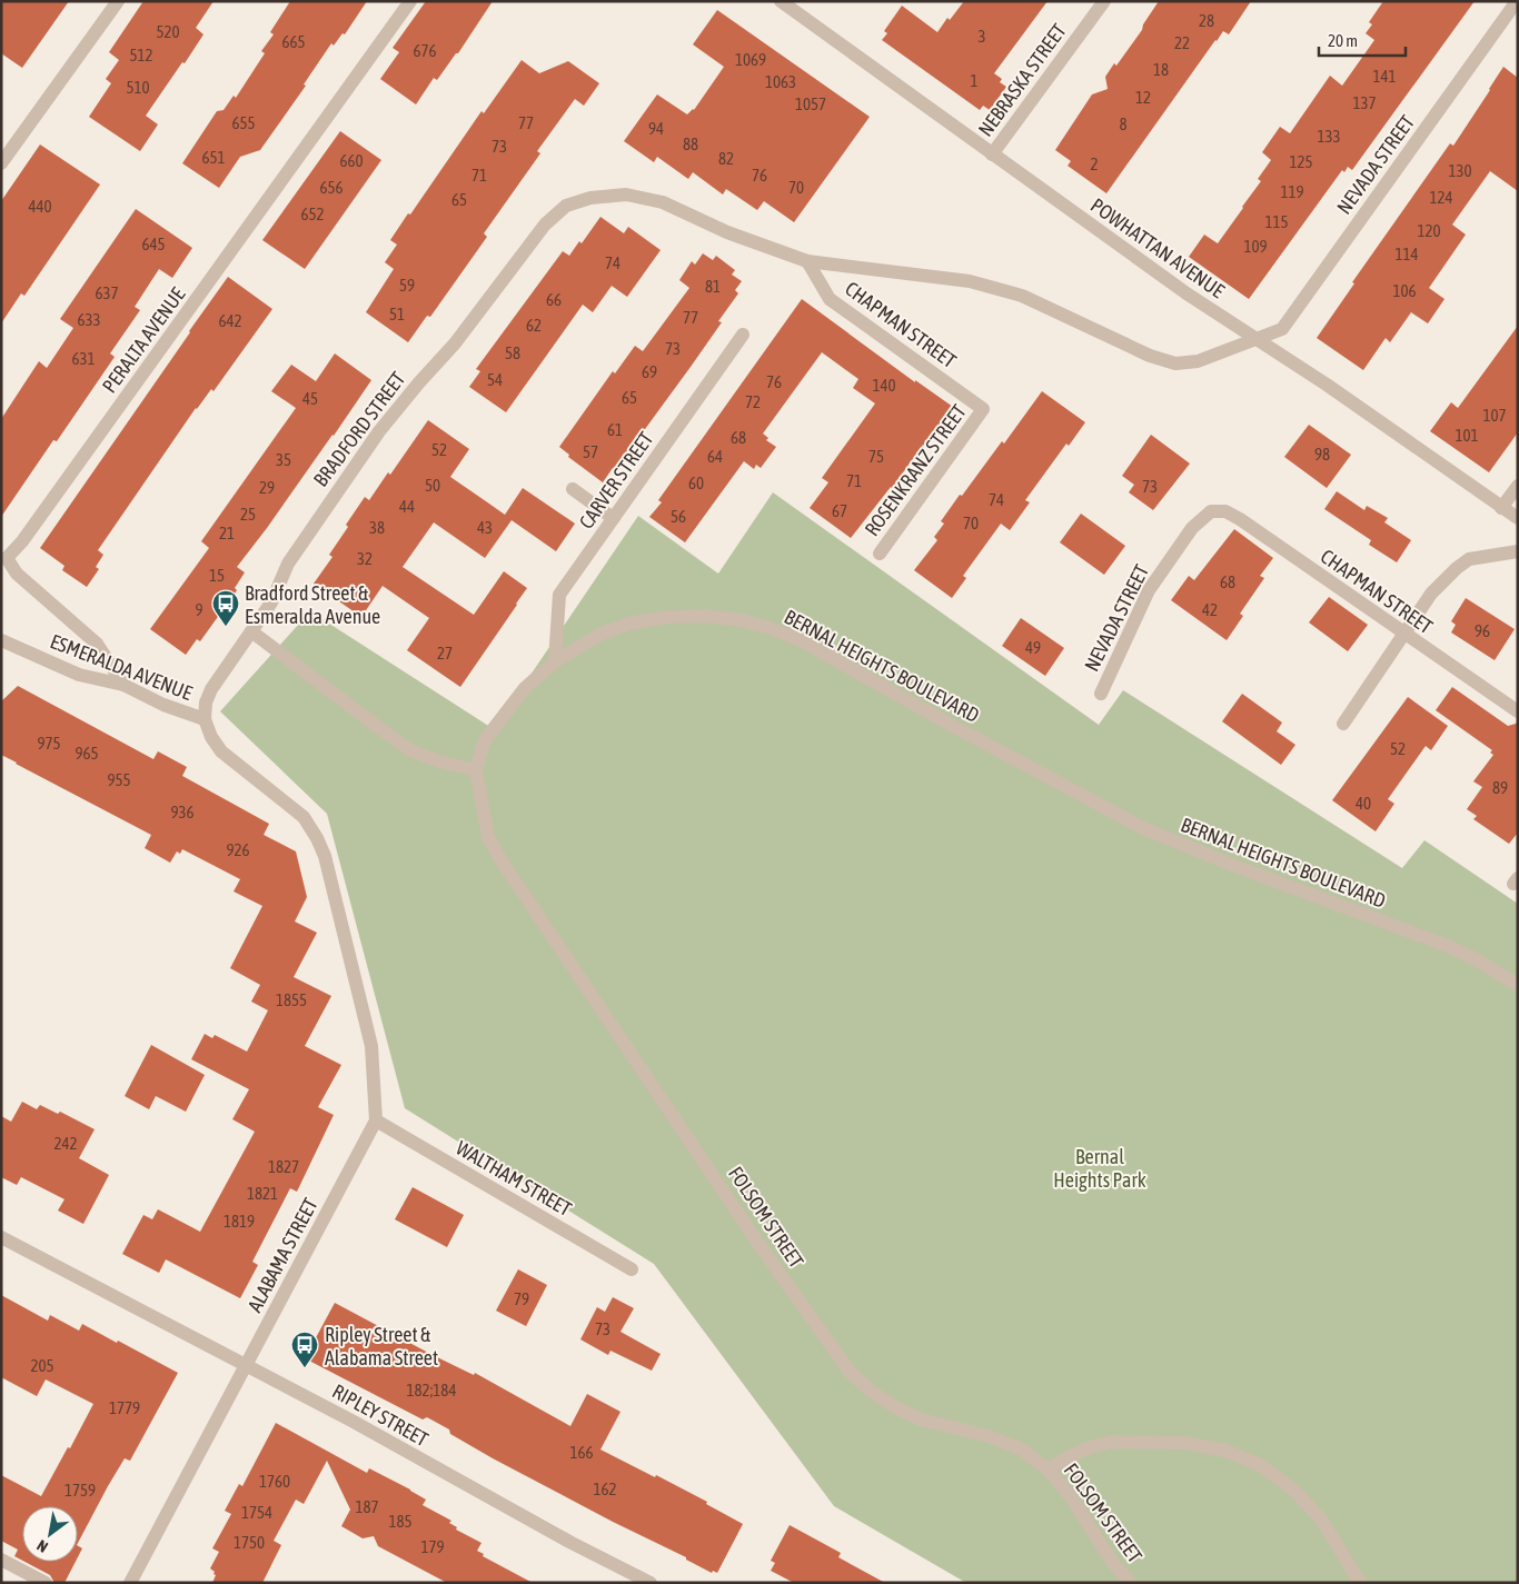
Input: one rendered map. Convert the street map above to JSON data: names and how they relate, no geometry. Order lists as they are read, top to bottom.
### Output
{
  "streets": {
    "street": [
      "NEBRASKA STREET",
      "NEVADA STREET",
      "POWHATTAN AVENUE",
      "CHAPMAN STREET",
      "PERALTA AVENUE",
      "BRADFORD STREET",
      "ROSENKRANZ STREET",
      "CARVER STREET",
      "BERNAL HEIGHTS BOULEVARD",
      "ESMERALDA AVENUE",
      "WALTHAM STREET",
      "FOLSOM STREET",
      "ALABAMA STREET",
      "RIPLEY STREET"
    ]
  },
  "crossings": [
    ["NEBRASKA STREET", "POWHATTAN AVENUE"],
    ["NEVADA STREET", "POWHATTAN AVENUE"],
    ["NEVADA STREET", "CHAPMAN STREET"],
    ["CHAPMAN STREET", "BRADFORD STREET"],
    ["CHAPMAN STREET", "ROSENKRANZ STREET"],
    ["PERALTA AVENUE", "ESMERALDA AVENUE"],
    ["BRADFORD STREET", "ESMERALDA AVENUE"],
    ["CARVER STREET", "BERNAL HEIGHTS BOULEVARD"],
    ["BERNAL HEIGHTS BOULEVARD", "FOLSOM STREET"],
    ["ESMERALDA AVENUE", "WALTHAM STREET"],
    ["ESMERALDA AVENUE", "ALABAMA STREET"],
    ["WALTHAM STREET", "ALABAMA STREET"],
    ["ALABAMA STREET", "RIPLEY STREET"]
  ],
  "parks": ["Bernal Heights Park"],
  "places": {
    "bus stop": ["Bradford Street & Esmeralda Avenue", "Ripley Street & Alabama Street"]
  },
  "house_numbers": [
    "28",
    "520",
    "3",
    "665",
    "22",
    "676",
    "512",
    "1069",
    "18",
    "141",
    "1",
    "1063",
    "510",
    "12",
    "137",
    "1057",
    "655",
    "77",
    "8",
    "94",
    "133",
    "88",
    "73",
    "651",
    "82",
    "660",
    "125",
    "2",
    "130",
    "71",
    "76",
    "656",
    "70",
    "119",
    "124",
    "65",
    "440",
    "652",
    "115",
    "120",
    "645",
    "109",
    "114",
    "74",
    "59",
    "81",
    "106",
    "637",
    "66",
    "51",
    "77",
    "633",
    "642",
    "62",
    "73",
    "58",
    "631",
    "69",
    "54",
    "76",
    "140",
    "65",
    "45",
    "72",
    "107",
    "61",
    "101",
    "68",
    "52",
    "57",
    "98",
    "64",
    "75",
    "35",
    "71",
    "60",
    "50",
    "73",
    "29",
    "74",
    "44",
    "67",
    "25",
    "56",
    "70",
    "38",
    "43",
    "21",
    "32",
    "15",
    "68",
    "9",
    "42",
    "96",
    "49",
    "27",
    "975",
    "52",
    "965",
    "955",
    "89",
    "40",
    "936",
    "926",
    "1855",
    "242",
    "1827",
    "1821",
    "1819",
    "79",
    "73",
    "205",
    "182;184",
    "1779",
    "166",
    "1760",
    "162",
    "1759",
    "187",
    "1754",
    "185",
    "1750",
    "179"
  ],
  "scale_bar": "20 m",
  "north": "bottom left"
}
